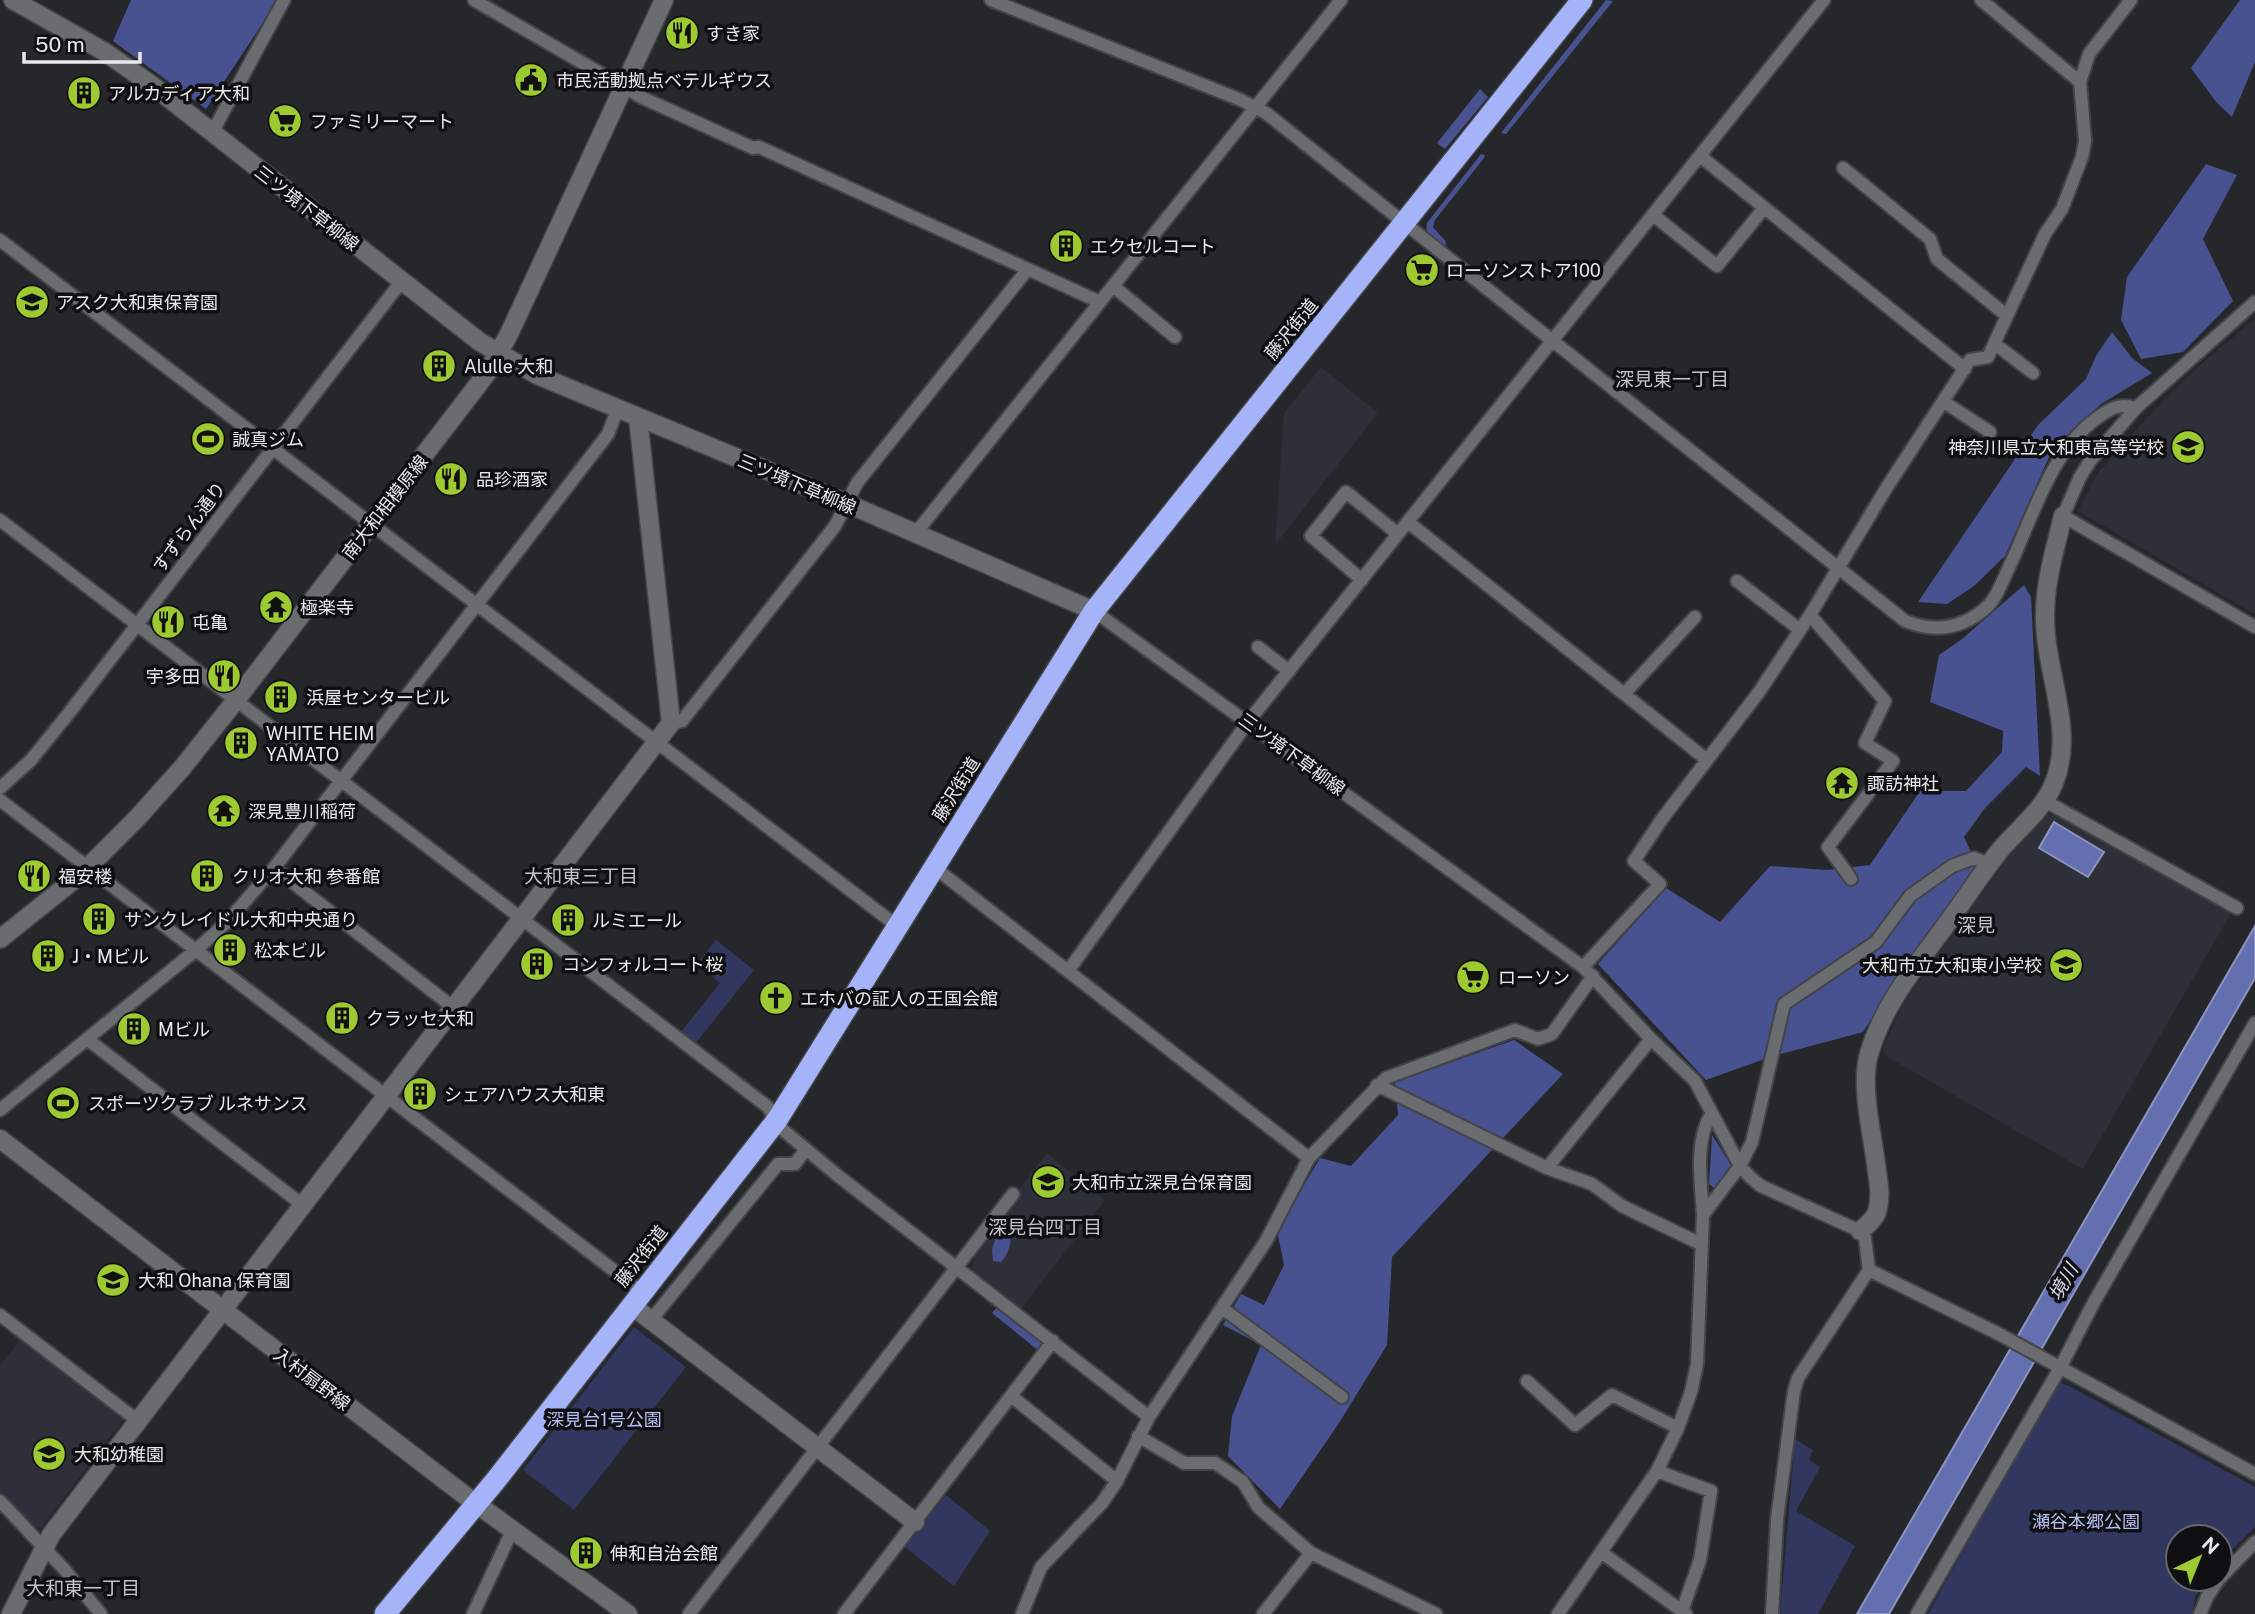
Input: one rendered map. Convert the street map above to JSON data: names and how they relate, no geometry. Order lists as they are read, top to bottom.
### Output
{
  "streets": {
    "highway": ["藤沢街道"],
    "street": [
      "三ツ境下草柳線",
      "南大和相模原線",
      "すずらん通り",
      "入村扇野線"
    ]
  },
  "crossings": [
    ["三ツ境下草柳線", "藤沢街道"],
    ["三ツ境下草柳線", "南大和相模原線"],
    ["三ツ境下草柳線", "すずらん通り"],
    ["藤沢街道", "入村扇野線"]
  ],
  "districts": [
    "深見東一丁目",
    "大和東三丁目",
    "深見",
    "深見台四丁目",
    "大和東一丁目"
  ],
  "water": ["境川"],
  "parks": ["深見台1号公園", "瀬谷本郷公園"],
  "places": {
    "restaurant": [
      "すき家",
      "品珍酒家",
      "屯亀",
      "宇多田",
      "福安楼"
    ],
    "public building": ["市民活動拠点ベテルギウス"],
    "building": [
      "アルカディア大和",
      "エクセルコート",
      "Alulle 大和",
      "浜屋センタービル",
      "WHITE HEIM YAMATO",
      "クリオ大和 参番館",
      "サンクレイドル大和中央通り",
      "ルミエール",
      "松本ビル",
      "J・Mビル",
      "コンフォルコート桜",
      "クラッセ大和",
      "Mビル",
      "シェアハウス大和東",
      "伸和自治会館"
    ],
    "supermarket": ["ファミリーマート", "ローソンストア100", "ローソン"],
    "school or university": [
      "アスク大和東保育園",
      "神奈川県立大和東高等学校",
      "大和市立大和東小学校",
      "大和市立深見台保育園",
      "大和 Ohana 保育園",
      "大和幼稚園"
    ],
    "sports": ["誠真ジム", "スポーツクラブ ルネサンス"],
    "temple": ["極楽寺", "諏訪神社", "深見豊川稲荷"],
    "church": ["エホバの証人の王国会館"]
  },
  "scale_bar": "50 m",
  "north": "top right"
}
